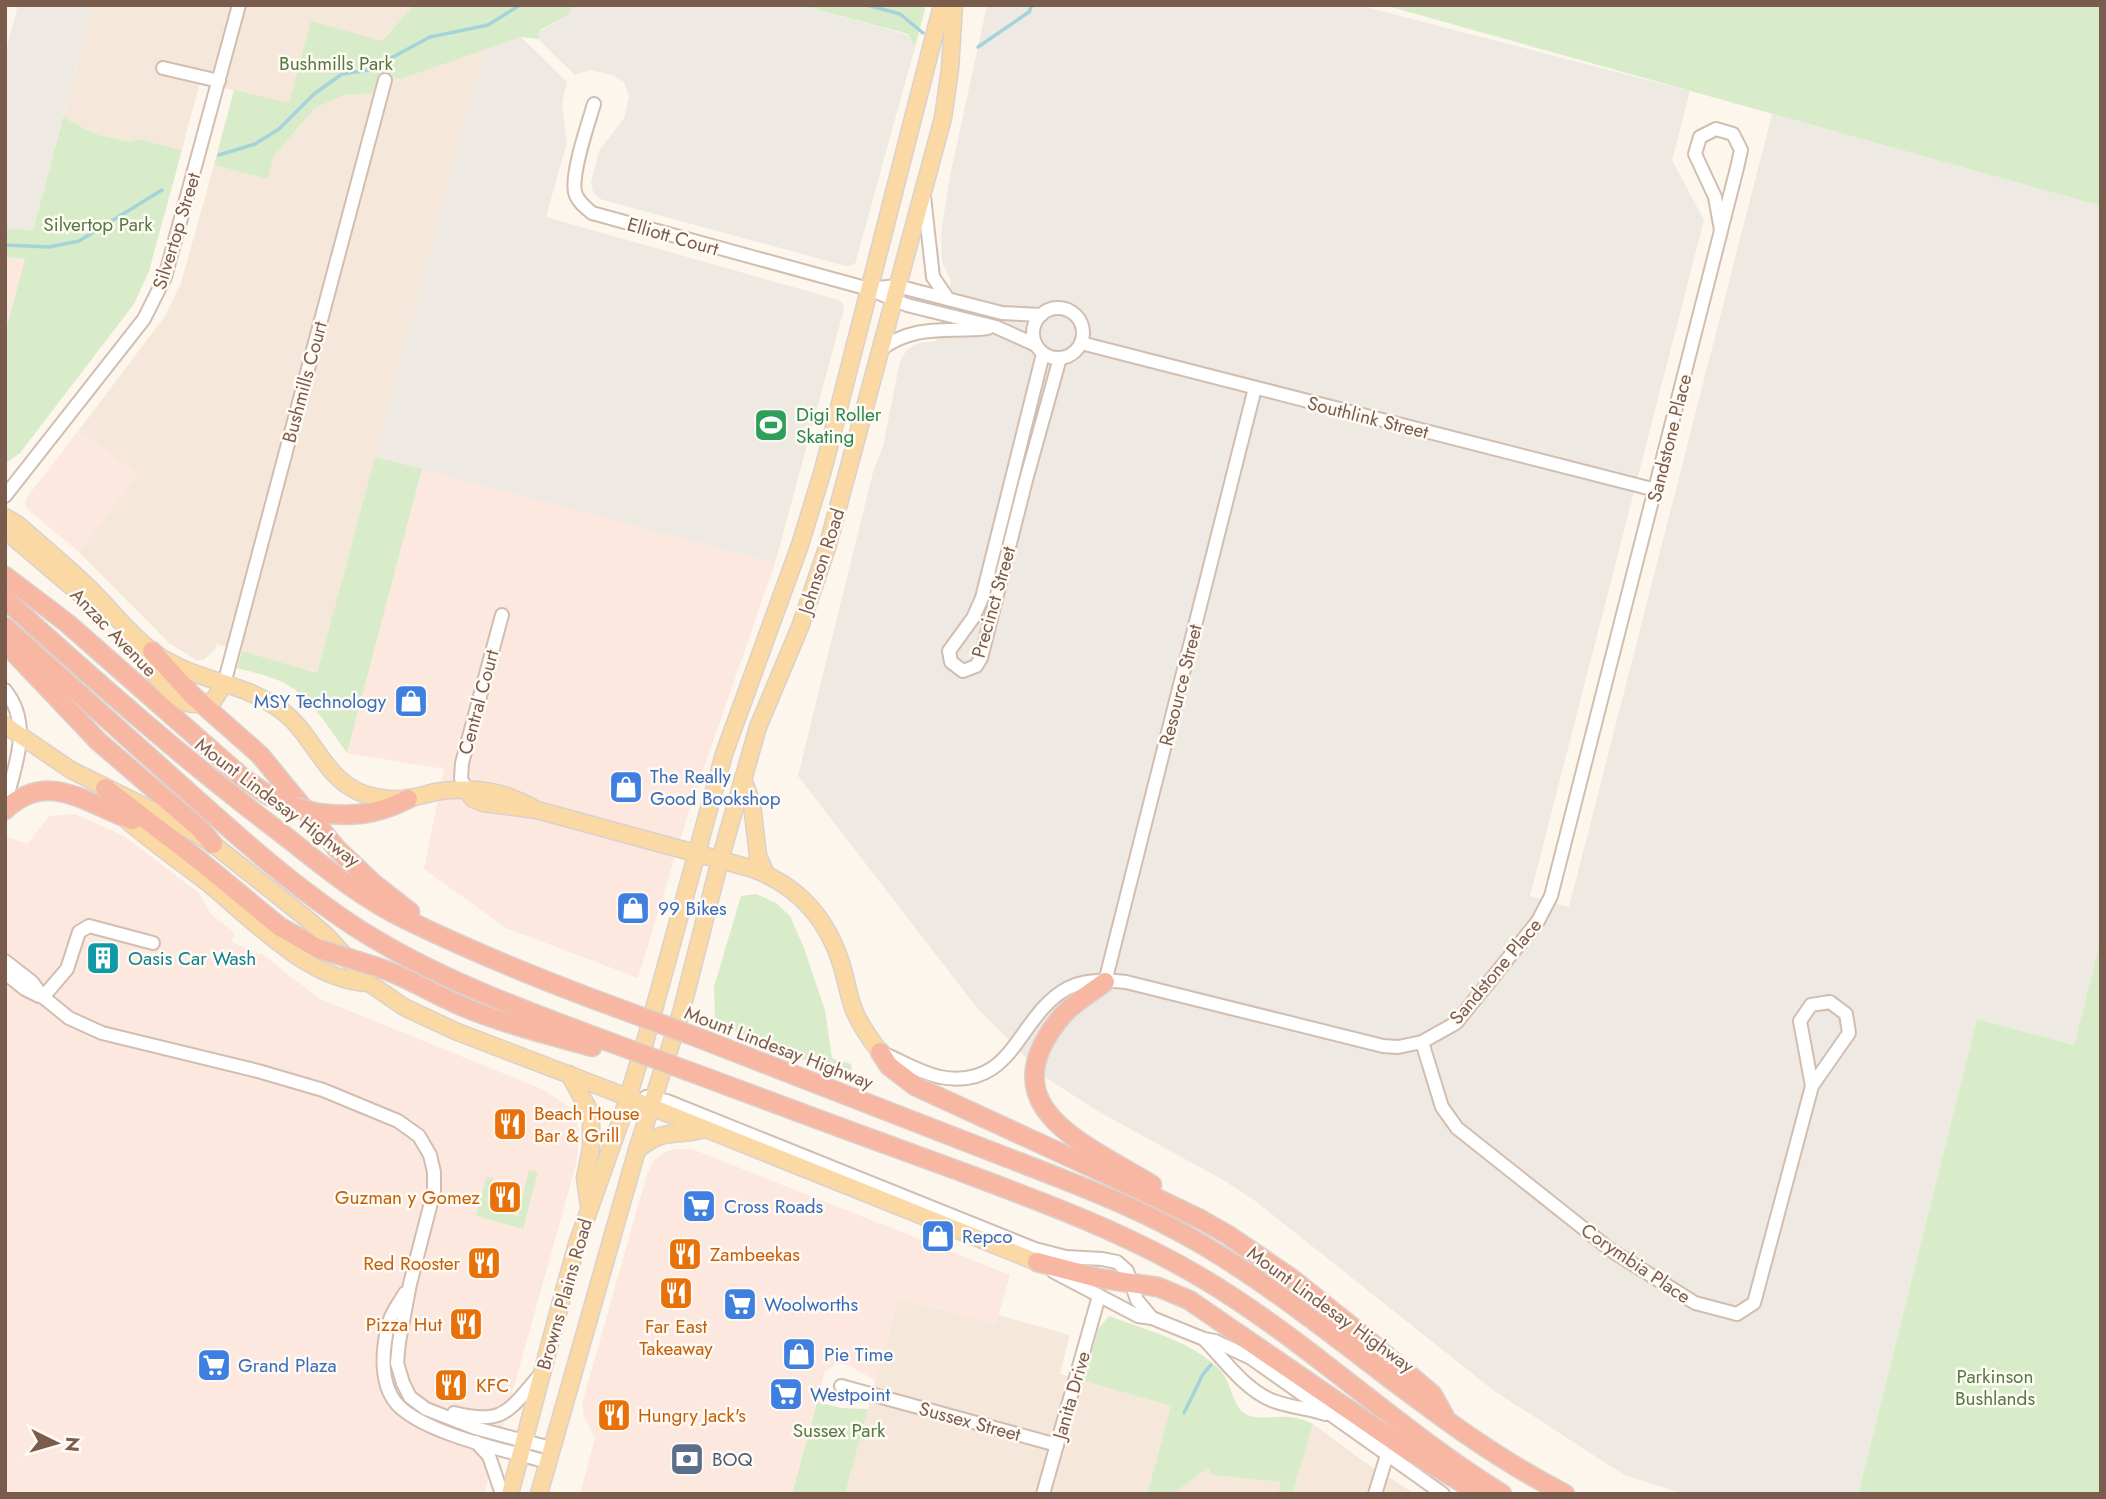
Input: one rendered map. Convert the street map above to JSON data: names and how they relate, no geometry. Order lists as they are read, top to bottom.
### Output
{
  "streets": {
    "highway": ["Mount Lindesay Highway"],
    "main road": ["Johnson Road", "Anzac Avenue", "Browns Plains Road"],
    "street": [
      "Silvertop Street",
      "Elliott Court",
      "Bushmills Court",
      "Southlink Street",
      "Sandstone Place",
      "Precinct Street",
      "Resource Street",
      "Central Court",
      "Corymbia Place",
      "Janita Drive",
      "Sussex Street"
    ]
  },
  "crossings": [
    ["Elliott Court", "Johnson Road"],
    ["Bushmills Court", "Anzac Avenue"],
    ["Southlink Street", "Sandstone Place"],
    ["Southlink Street", "Precinct Street"],
    ["Southlink Street", "Resource Street"],
    ["Sandstone Place", "Resource Street"],
    ["Sandstone Place", "Mount Lindesay Highway"],
    ["Sandstone Place", "Corymbia Place"],
    ["Johnson Road", "Mount Lindesay Highway"],
    ["Johnson Road", "Browns Plains Road"],
    ["Anzac Avenue", "Central Court"],
    ["Janita Drive", "Sussex Street"]
  ],
  "parks": [
    "Bushmills Park",
    "Silvertop Park",
    "Parkinson Bushlands",
    "Sussex Park"
  ],
  "places": {
    "sports": ["Digi Roller Skating"],
    "shop": [
      "MSY Technology",
      "The Really Good Bookshop",
      "99 Bikes",
      "Repco",
      "Pie Time"
    ],
    "building": ["Oasis Car Wash"],
    "restaurant": [
      "Beach House Bar & Grill",
      "Guzman y Gomez",
      "Zambeekas",
      "Red Rooster",
      "Far East Takeaway",
      "Pizza Hut",
      "KFC",
      "Hungry Jack's"
    ],
    "supermarket": [
      "Cross Roads",
      "Woolworths",
      "Grand Plaza",
      "Westpoint"
    ],
    "bank": ["BOQ"]
  },
  "north": "right"
}
